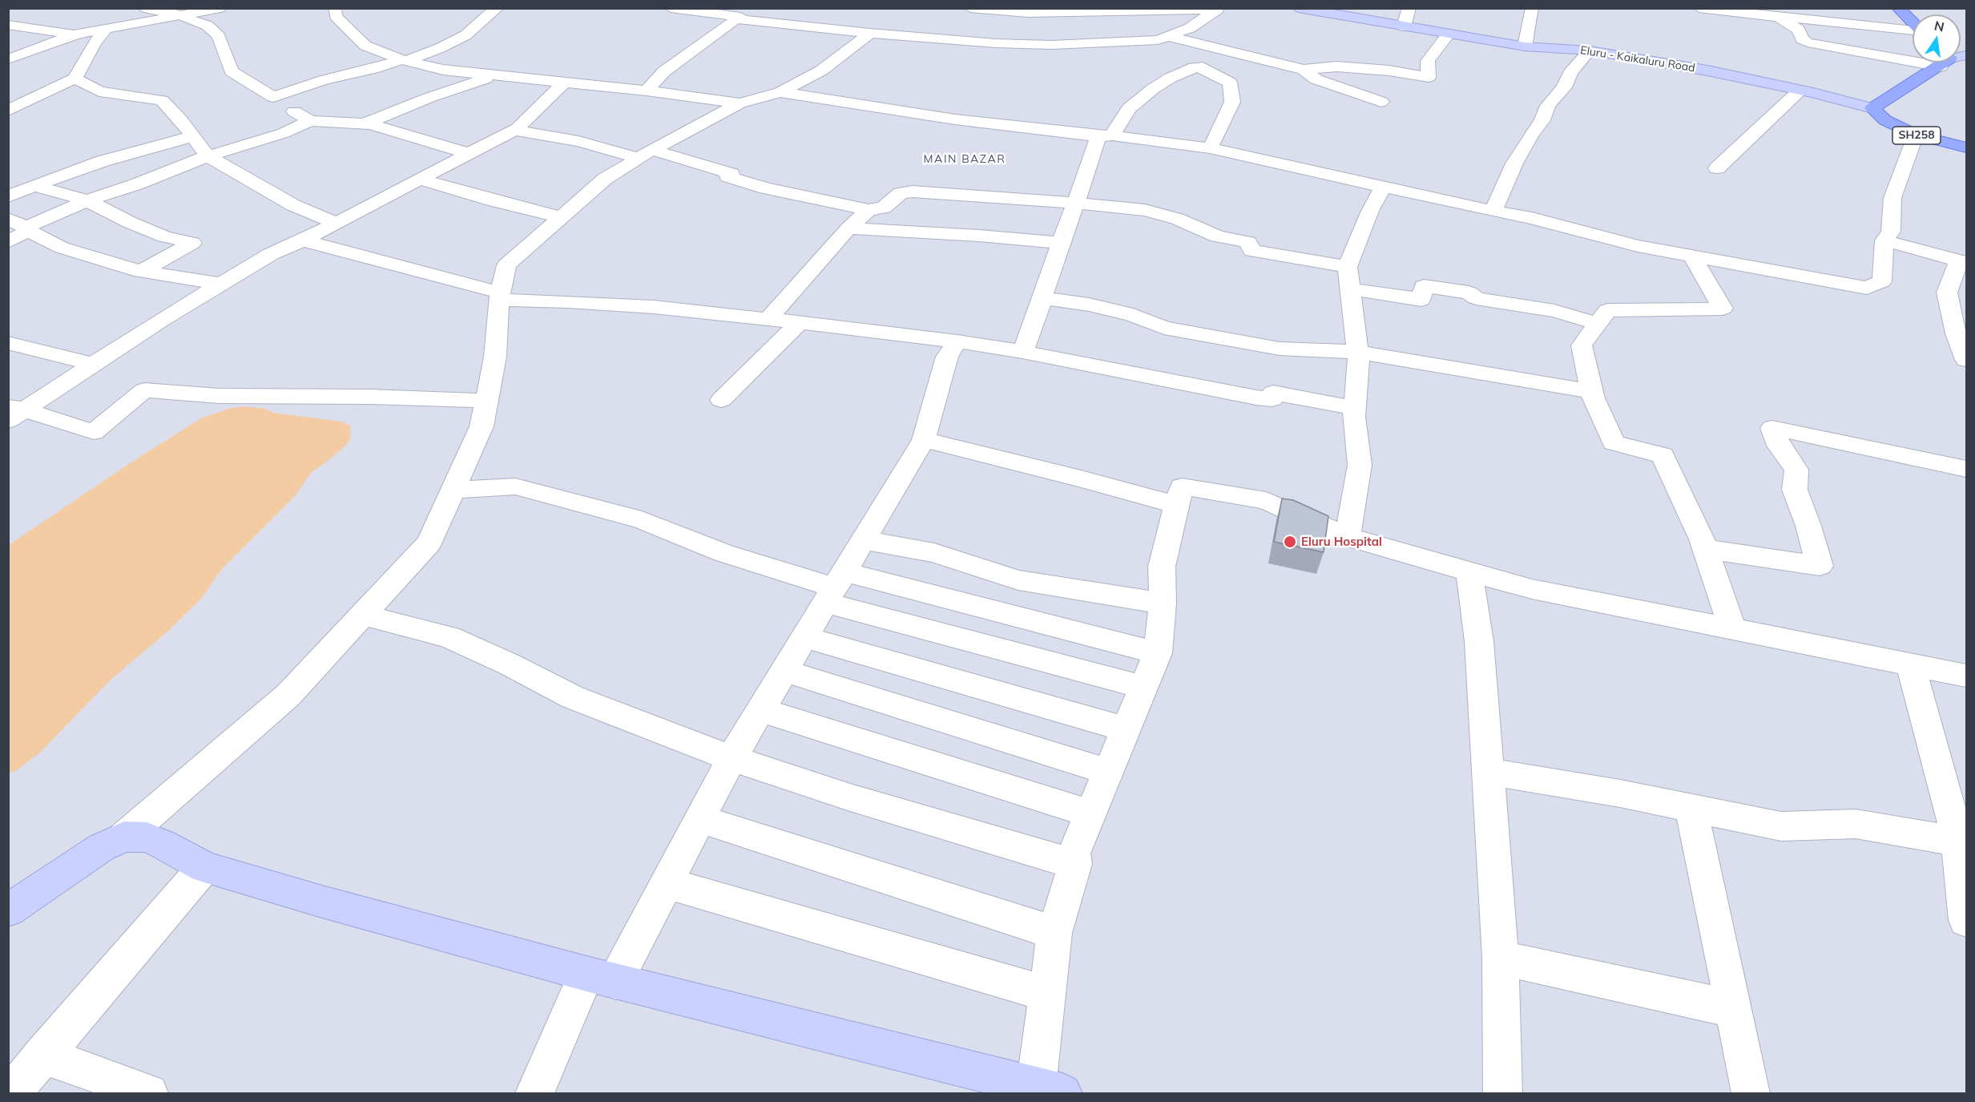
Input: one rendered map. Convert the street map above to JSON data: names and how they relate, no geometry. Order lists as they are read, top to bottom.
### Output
{
  "streets": {
    "main road": ["Eluru - Kaikaluru Road", "SH258"]
  },
  "districts": ["MAIN BAZAR"],
  "places": ["Eluru Hospital"],
  "north": "top"
}
